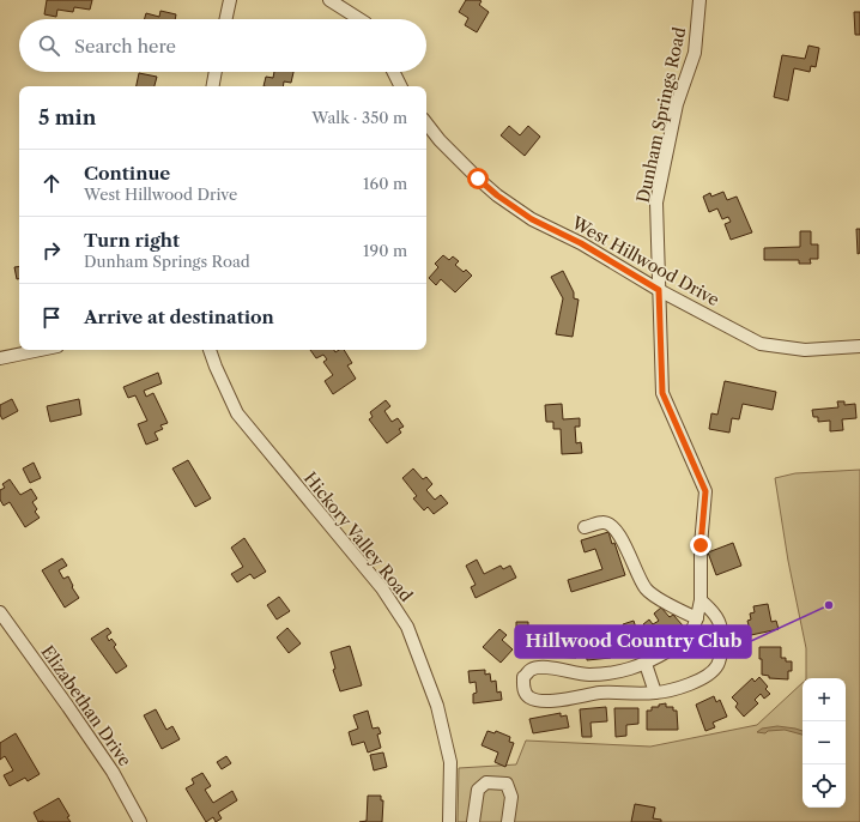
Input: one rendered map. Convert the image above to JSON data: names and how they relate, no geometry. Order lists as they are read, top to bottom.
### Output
{
  "streets": {
    "street": [
      "Dunham Springs Road",
      "West Hillwood Drive",
      "Hickory Valley Road",
      "Elizabethan Drive"
    ]
  },
  "crossings": [
    ["Dunham Springs Road", "West Hillwood Drive"]
  ],
  "places": ["Hillwood Country Club"],
  "page": {
    "search": "Search here",
    "heading": ["5 min", "Walk · 350 m"],
    "list": [
      ["Continue", "West Hillwood Drive", "160 m"],
      ["Turn right", "Dunham Springs Road", "190 m"],
      "Arrive at destination"
    ],
    "map_buttons": ["+", "−"]
  }
}
